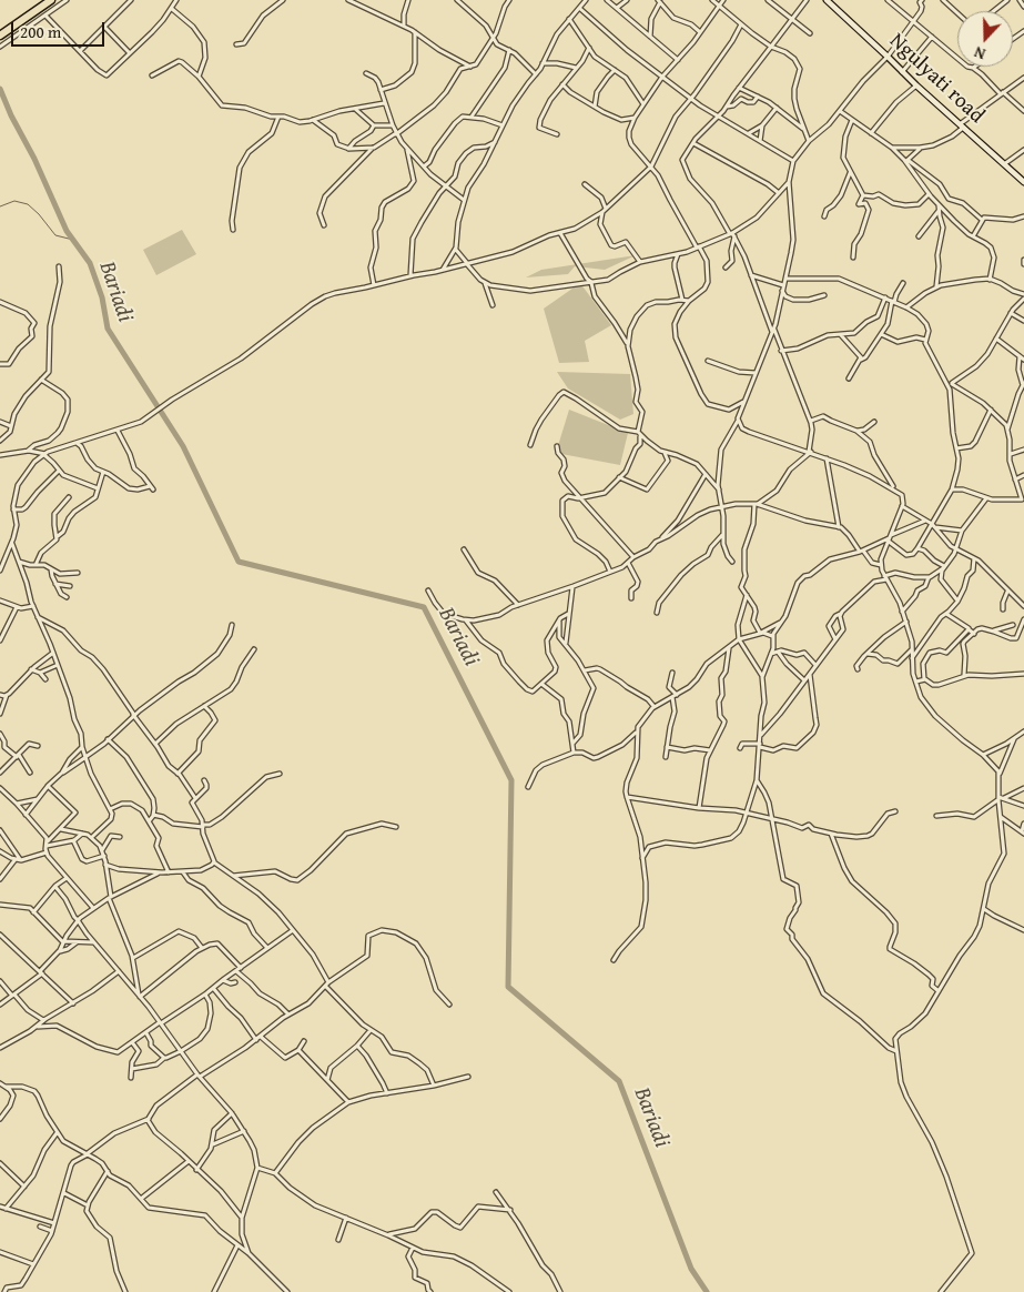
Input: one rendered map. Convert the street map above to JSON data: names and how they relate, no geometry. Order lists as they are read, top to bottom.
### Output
{
  "streets": {
    "main road": ["Ngulyati road"]
  },
  "water": ["Bariadi"],
  "scale_bar": "200 m",
  "north": "bottom"
}
